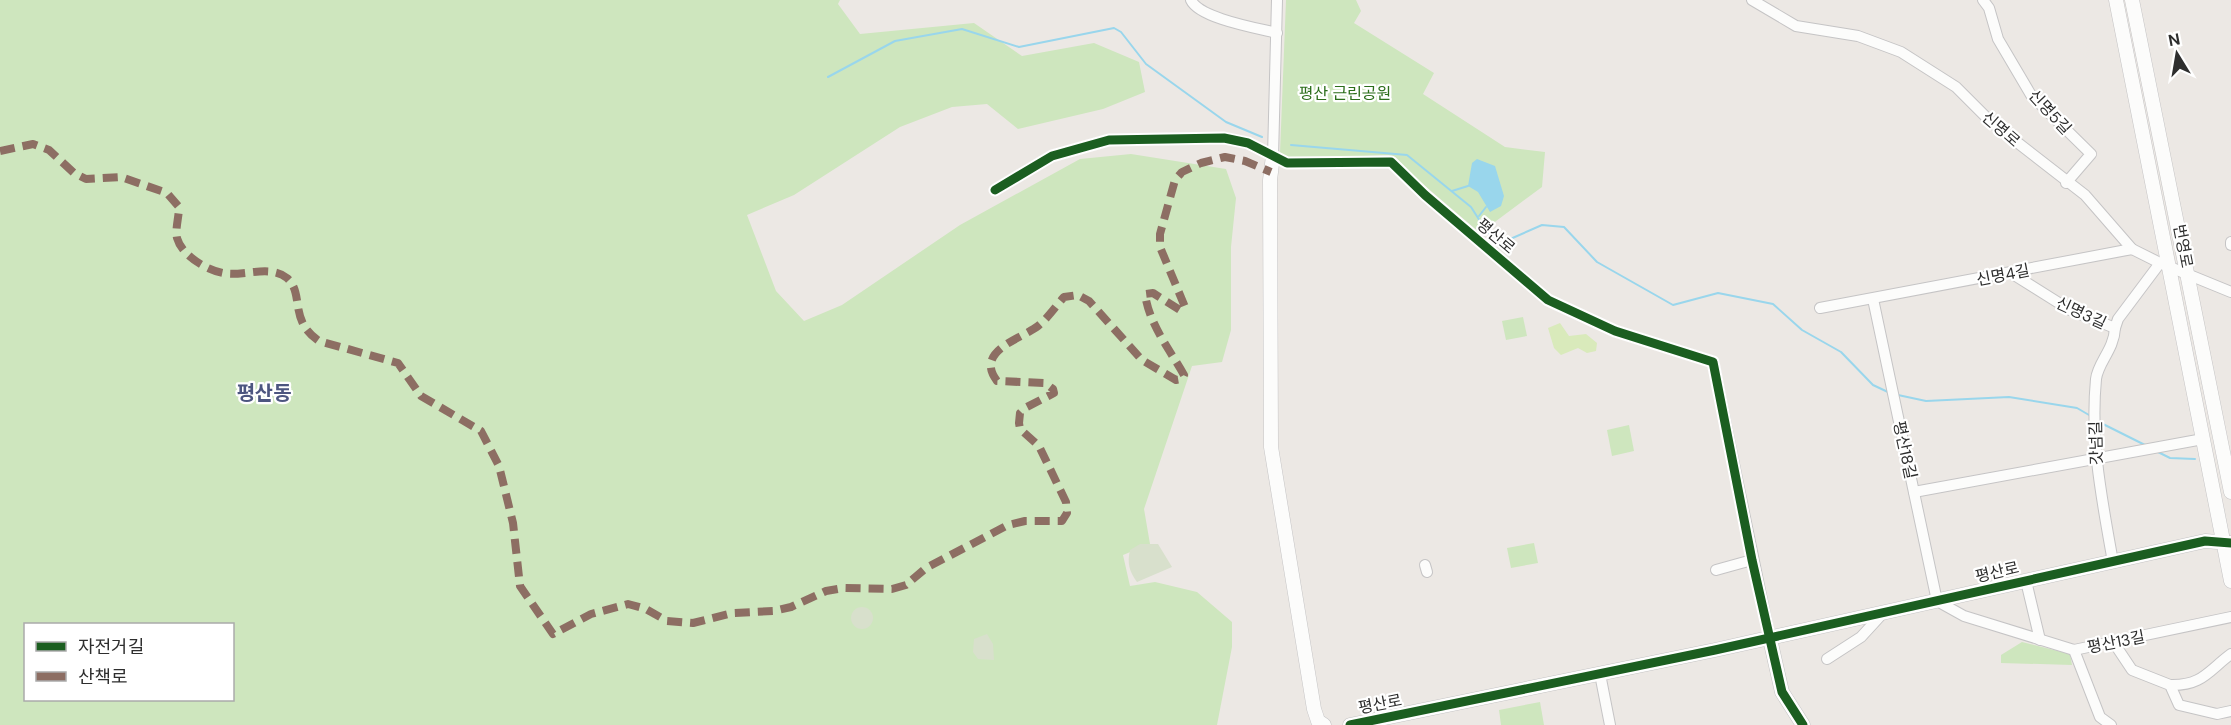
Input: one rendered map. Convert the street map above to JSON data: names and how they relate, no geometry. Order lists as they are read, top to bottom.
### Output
{
  "streets": {
    "street": [
      "신명5길",
      "신명로",
      "평산로",
      "번영로",
      "신명4길",
      "신명3길",
      "갓넘길",
      "평산18길",
      "평산13길"
    ]
  },
  "crossings": [
    ["신명5길", "신명로"],
    ["신명로", "번영로"],
    ["신명로", "신명4길"],
    ["신명로", "신명3길"],
    ["평산로", "갓넘길"],
    ["평산로", "평산18길"],
    ["평산로", "평산13길"],
    ["신명4길", "신명3길"],
    ["신명4길", "평산18길"],
    ["신명3길", "갓넘길"],
    ["평산18길", "평산13길"]
  ],
  "districts": ["평산동"],
  "parks": ["평산 근린공원"],
  "legend": ["자전거길", "산책로"],
  "north": "top"
}
